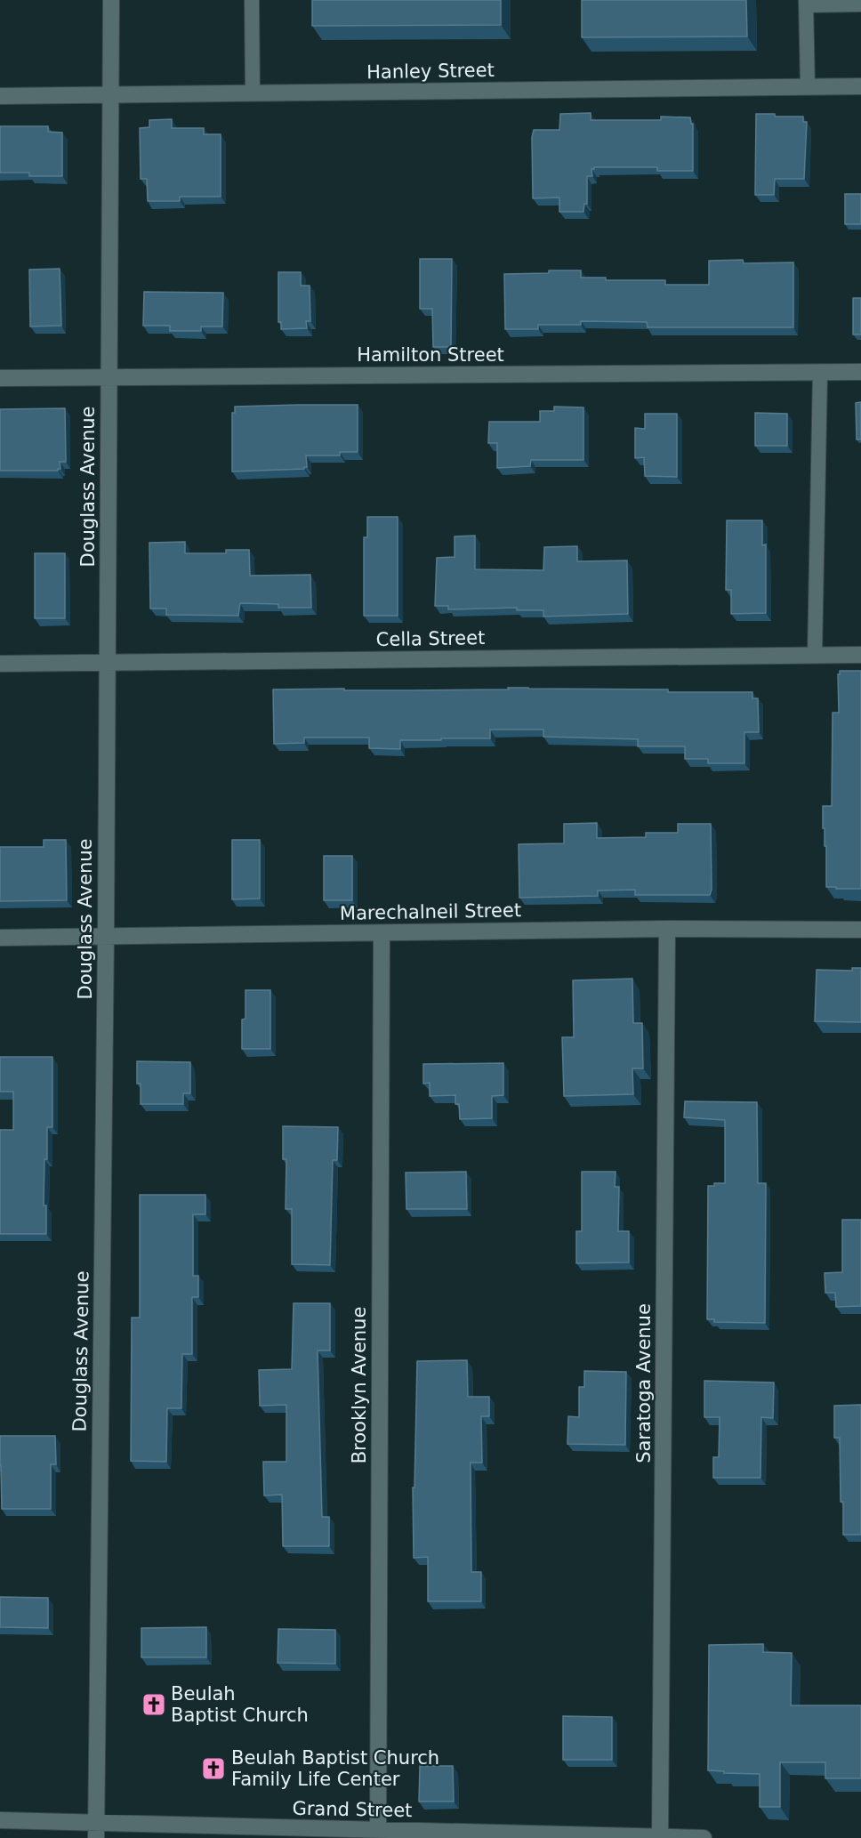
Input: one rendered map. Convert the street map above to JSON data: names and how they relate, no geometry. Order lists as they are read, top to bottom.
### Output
{
  "streets": {
    "street": [
      "Hanley Street",
      "Hamilton Street",
      "Douglass Avenue",
      "Cella Street",
      "Marechalneil Street",
      "Saratoga Avenue",
      "Brooklyn Avenue",
      "Grand Street"
    ]
  },
  "crossings": [
    ["Hanley Street", "Douglass Avenue"],
    ["Hamilton Street", "Douglass Avenue"],
    ["Douglass Avenue", "Cella Street"],
    ["Douglass Avenue", "Marechalneil Street"],
    ["Douglass Avenue", "Grand Street"],
    ["Marechalneil Street", "Saratoga Avenue"],
    ["Marechalneil Street", "Brooklyn Avenue"],
    ["Saratoga Avenue", "Grand Street"],
    ["Brooklyn Avenue", "Grand Street"]
  ],
  "places": {
    "church": ["Beulah Baptist Church", "Beulah Baptist Church Family Life Center"]
  }
}
